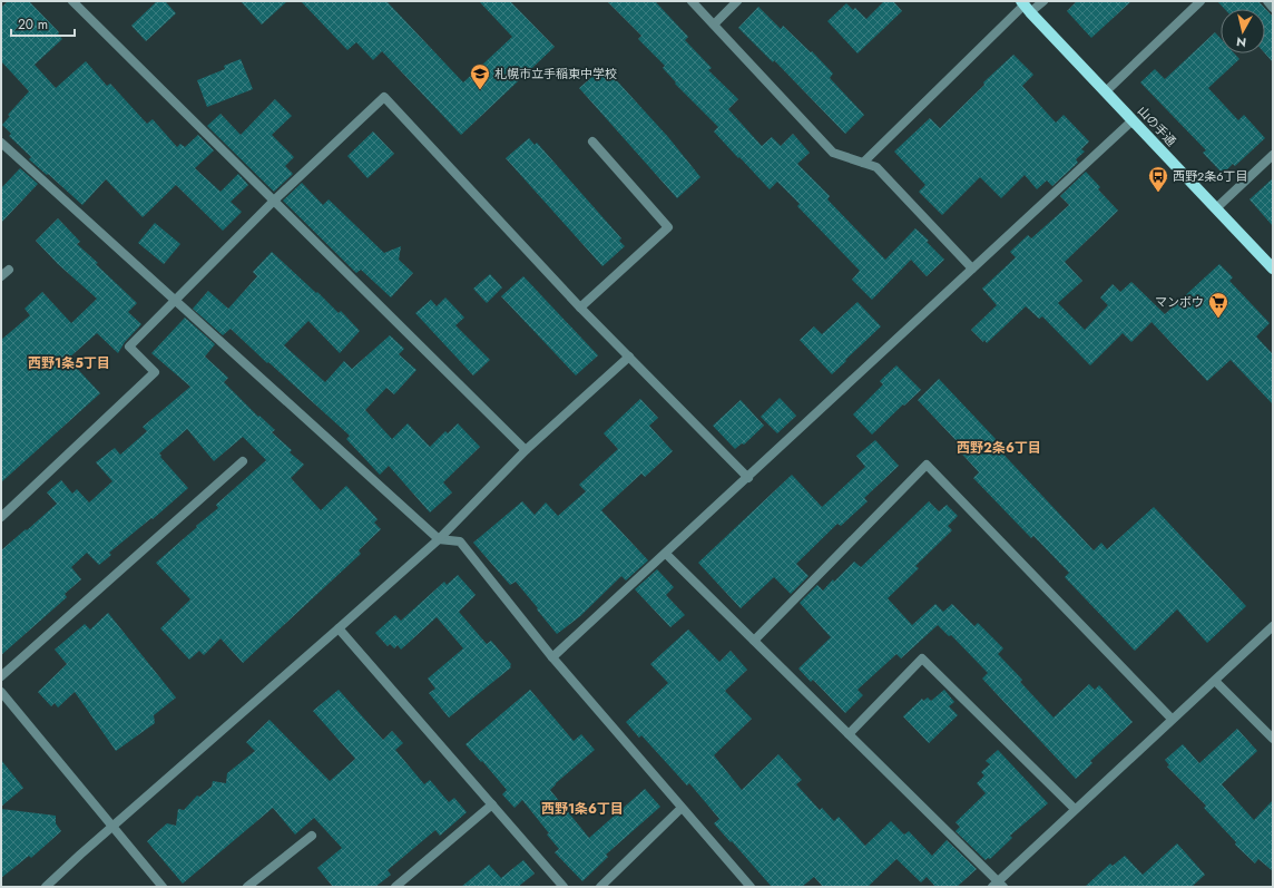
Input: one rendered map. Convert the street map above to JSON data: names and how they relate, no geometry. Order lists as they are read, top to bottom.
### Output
{
  "streets": {
    "main road": ["山の手通"]
  },
  "districts": ["西野1条5丁目", "西野2条6丁目", "西野1条6丁目"],
  "places": {
    "school or university": ["札幌市立手稲東中学校"],
    "bus stop": ["西野2条6丁目"],
    "supermarket": ["マンボウ"]
  },
  "scale_bar": "20 m",
  "north": "bottom"
}
